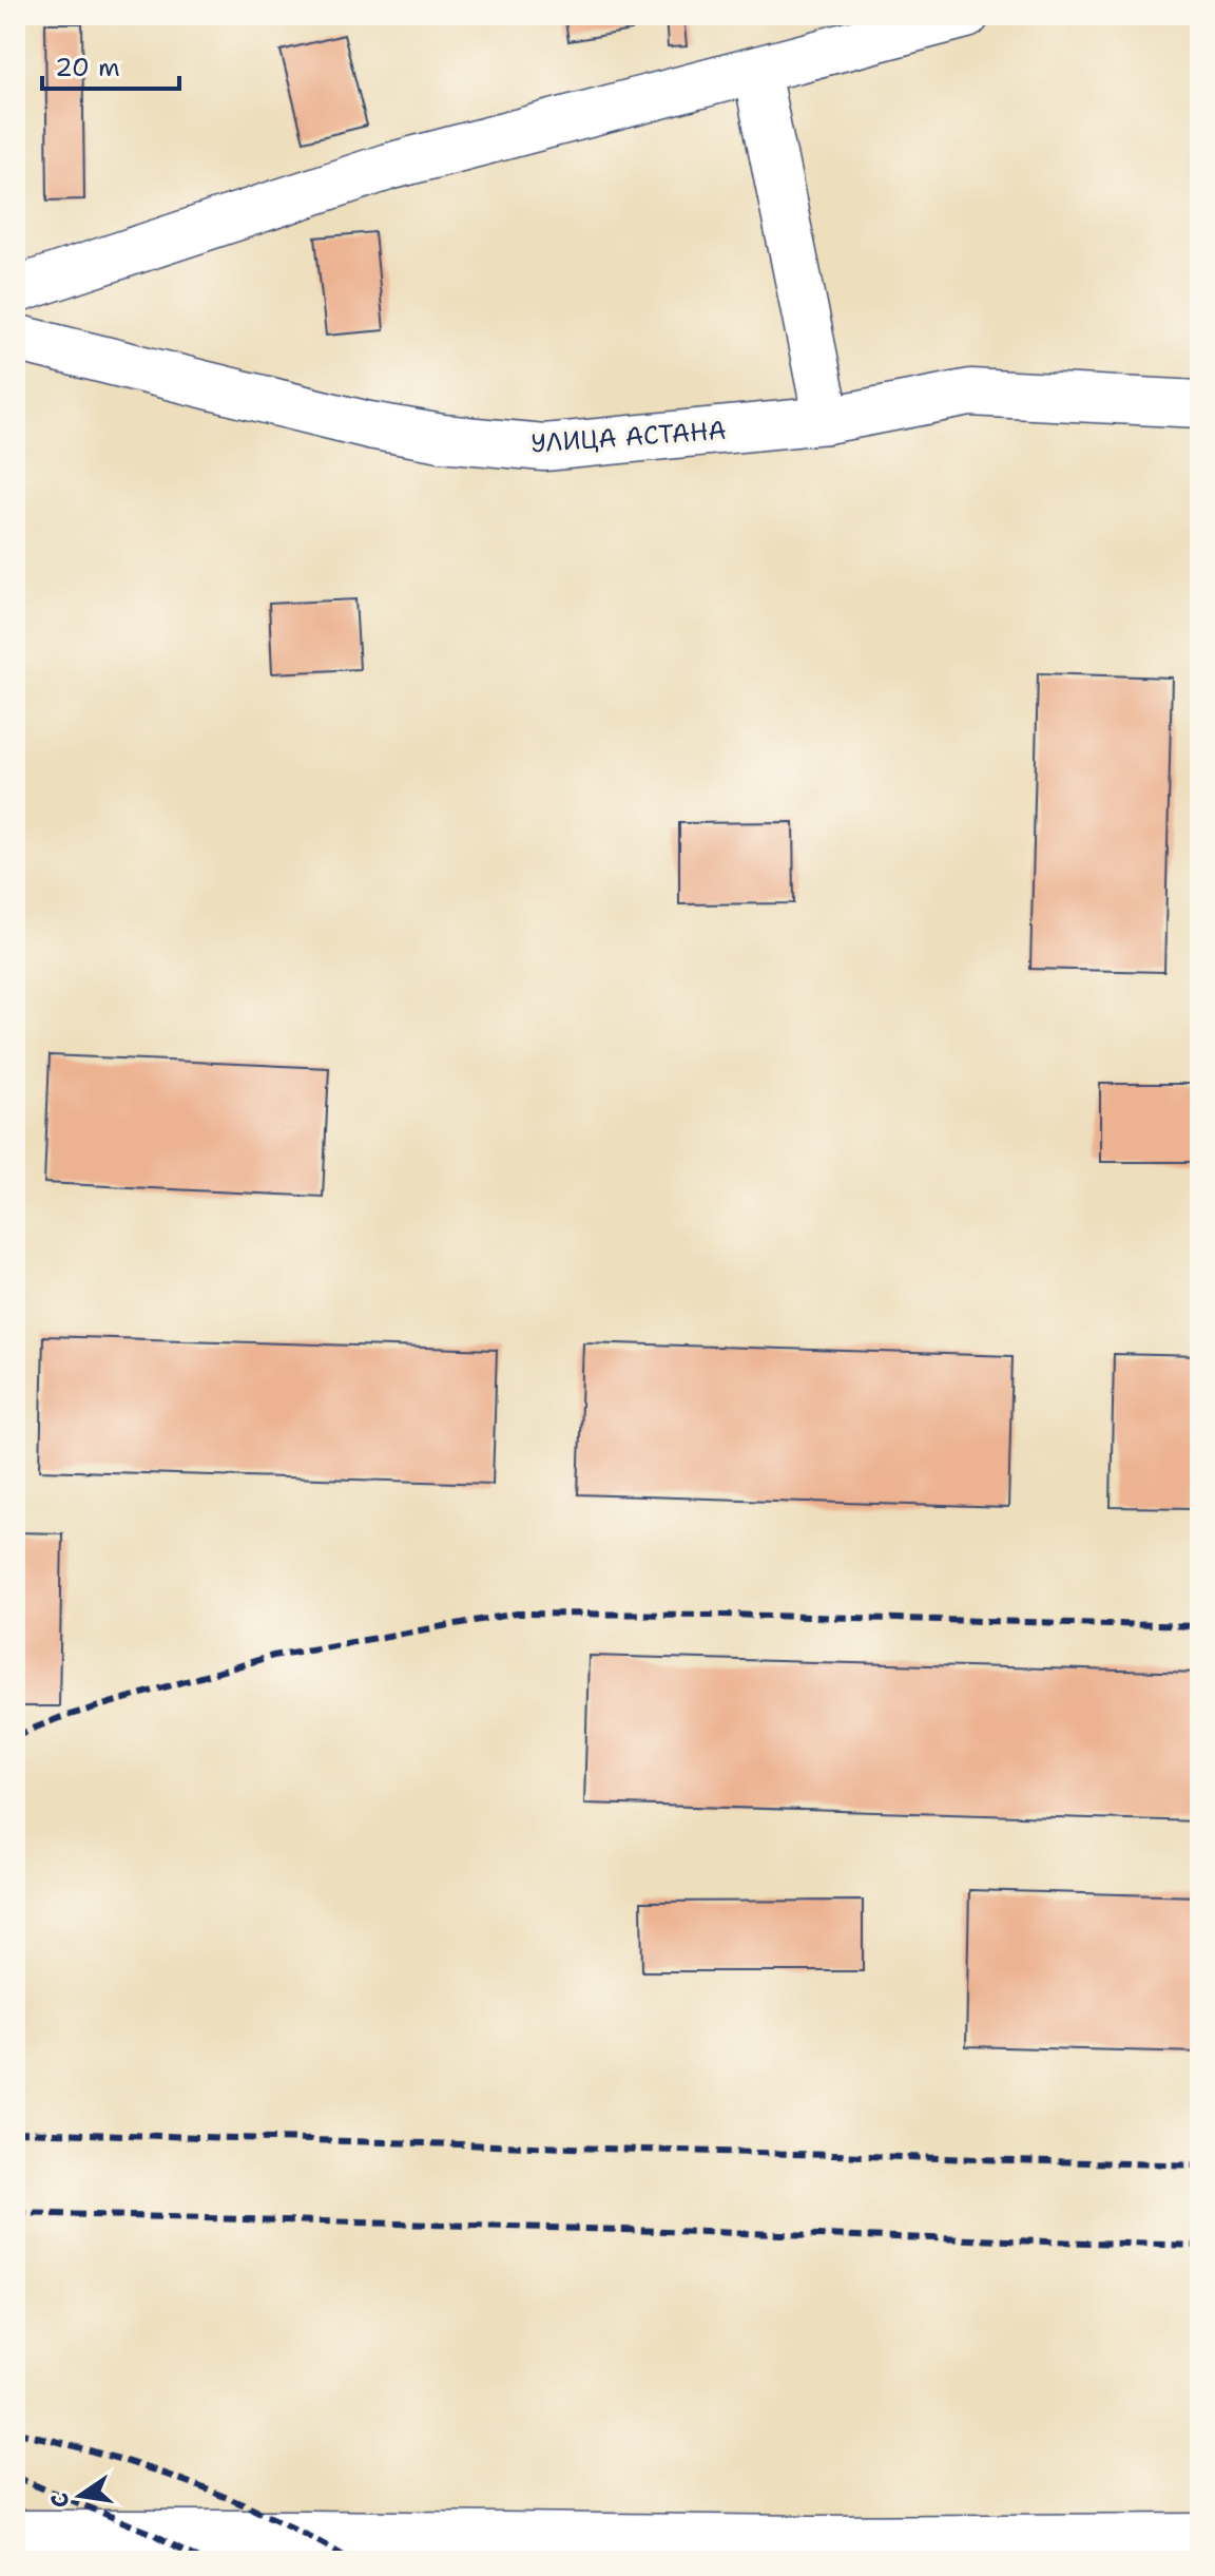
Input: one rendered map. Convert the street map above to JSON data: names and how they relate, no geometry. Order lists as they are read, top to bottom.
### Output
{
  "streets": {
    "street": ["УЛИЦА АСТАНА"]
  },
  "scale_bar": "20 m",
  "north": "left"
}
